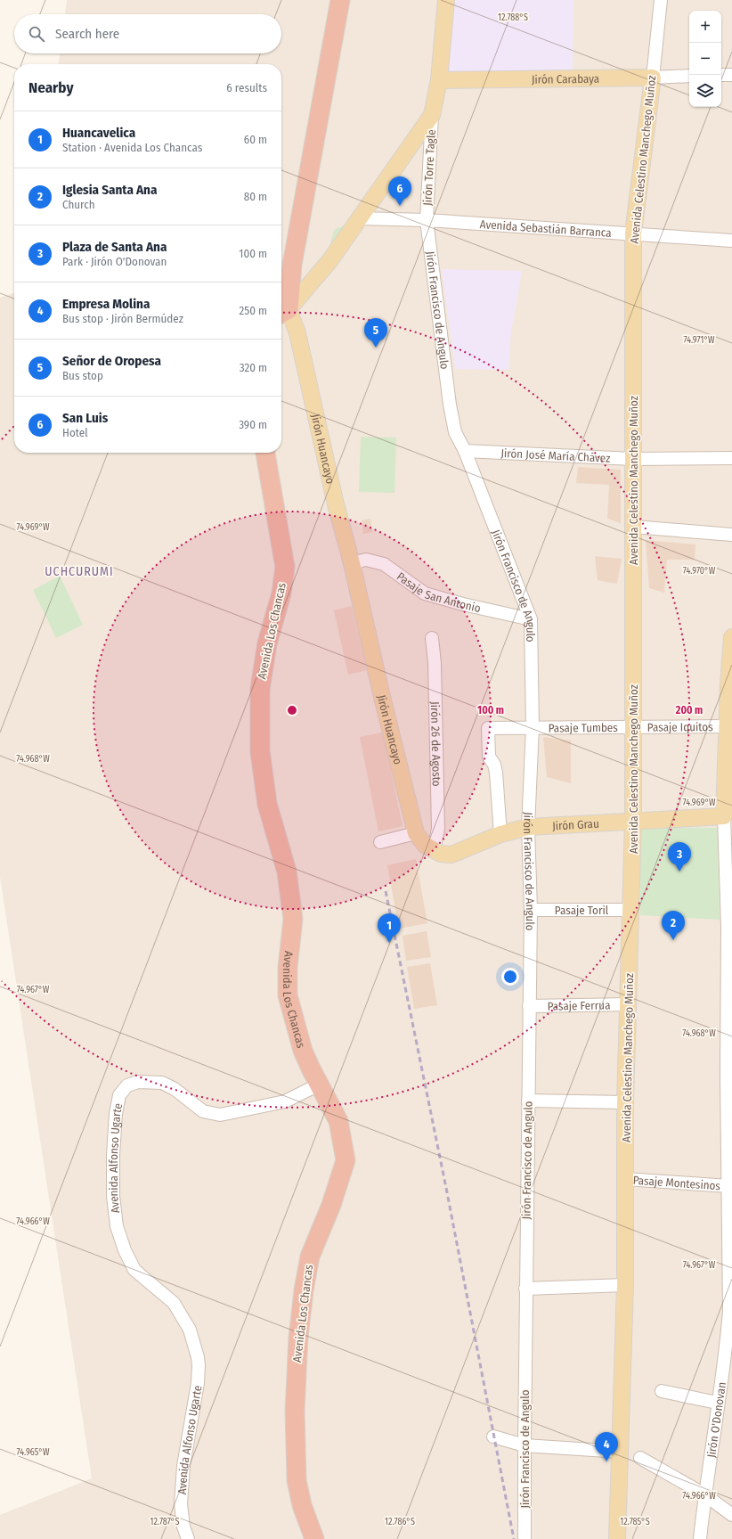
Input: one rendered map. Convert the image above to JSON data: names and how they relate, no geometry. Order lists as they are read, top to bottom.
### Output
{
  "streets": {
    "highway": ["Avenida Los Chancas"],
    "main road": [
      "Jirón Carabaya",
      "Avenida Celestino Manchego Muñoz",
      "Jirón Huancayo",
      "Jirón Grau",
      "Jirón O'Donovan"
    ],
    "street": [
      "Jirón Torre Tagle",
      "Avenida Sebastián Barranca",
      "Jirón Francisco de Angulo",
      "Jirón José María Chávez",
      "Pasaje San Antonio",
      "Pasaje Iquitos",
      "Pasaje Tumbes",
      "Jirón 26 de Agosto",
      "Pasaje Toril",
      "Pasaje Ferrua",
      "Avenida Alfonso Ugarte",
      "Pasaje Montesinos"
    ]
  },
  "crossings": [
    ["Jirón Carabaya", "Avenida Celestino Manchego Muñoz"],
    ["Avenida Celestino Manchego Muñoz", "Avenida Sebastián Barranca"],
    ["Avenida Celestino Manchego Muñoz", "Jirón José María Chávez"],
    ["Avenida Celestino Manchego Muñoz", "Pasaje Iquitos"],
    ["Avenida Celestino Manchego Muñoz", "Pasaje Tumbes"],
    ["Avenida Celestino Manchego Muñoz", "Jirón Grau"],
    ["Avenida Celestino Manchego Muñoz", "Pasaje Toril"],
    ["Avenida Celestino Manchego Muñoz", "Pasaje Ferrua"],
    ["Avenida Celestino Manchego Muñoz", "Pasaje Montesinos"],
    ["Jirón Torre Tagle", "Avenida Sebastián Barranca"],
    ["Jirón Torre Tagle", "Jirón Francisco de Angulo"],
    ["Avenida Sebastián Barranca", "Jirón Francisco de Angulo"],
    ["Jirón Francisco de Angulo", "Jirón José María Chávez"],
    ["Jirón Francisco de Angulo", "Pasaje San Antonio"],
    ["Jirón Francisco de Angulo", "Pasaje Tumbes"],
    ["Jirón Francisco de Angulo", "Jirón Grau"],
    ["Jirón Francisco de Angulo", "Pasaje Toril"],
    ["Jirón Francisco de Angulo", "Pasaje Ferrua"],
    ["Jirón Huancayo", "Pasaje San Antonio"],
    ["Jirón Huancayo", "Jirón 26 de Agosto"],
    ["Jirón Huancayo", "Jirón Grau"],
    ["Avenida Los Chancas", "Avenida Alfonso Ugarte"],
    ["Pasaje Iquitos", "Pasaje Tumbes"],
    ["Pasaje Iquitos", "Jirón O'Donovan"],
    ["Pasaje Tumbes", "Jirón Grau"],
    ["Jirón 26 de Agosto", "Jirón Grau"],
    ["Jirón Grau", "Jirón O'Donovan"],
    ["Pasaje Montesinos", "Jirón O'Donovan"]
  ],
  "districts": ["UCHCURUMI"],
  "page": {
    "map_buttons": ["+", "−"],
    "search": "Search here",
    "heading": ["Nearby", "6 results"],
    "list": [
      {
        "mark": "1",
        "name": "Huancavelica",
        "note": "Station · Avenida Los Chancas",
        "value": "60 m"
      },
      {
        "mark": "2",
        "name": "Iglesia Santa Ana",
        "note": "Church",
        "value": "80 m"
      },
      {
        "mark": "3",
        "name": "Plaza de Santa Ana",
        "note": "Park · Jirón O'Donovan",
        "value": "100 m"
      },
      {
        "mark": "4",
        "name": "Empresa Molina",
        "note": "Bus stop · Jirón Bermúdez",
        "value": "250 m"
      },
      {
        "mark": "5",
        "name": "Señor de Oropesa",
        "note": "Bus stop",
        "value": "320 m"
      },
      {
        "mark": "6",
        "name": "San Luis",
        "note": "Hotel",
        "value": "390 m"
      }
    ],
    "pins": [
      "6",
      "5",
      "3",
      "2",
      "1",
      "4"
    ]
  },
  "coordinates": [
    "12.788°S",
    "74.971°W",
    "74.969°W",
    "74.970°W",
    "74.968°W",
    "74.967°W",
    "74.966°W",
    "74.965°W",
    "12.787°S",
    "12.786°S",
    "12.785°S"
  ],
  "rings": ["100 m", "200 m"]
}
